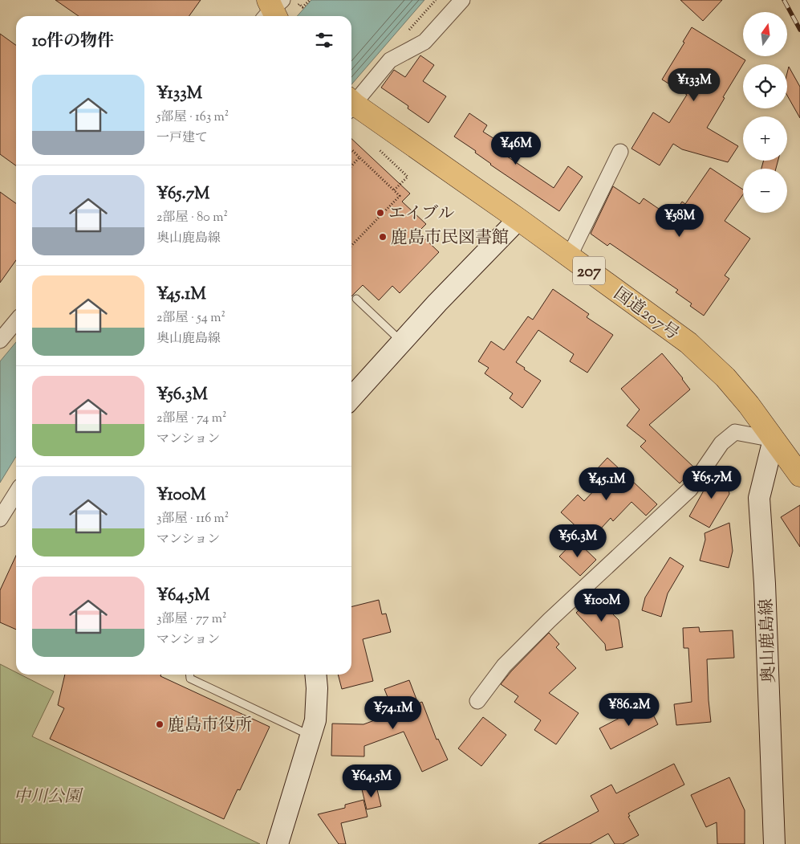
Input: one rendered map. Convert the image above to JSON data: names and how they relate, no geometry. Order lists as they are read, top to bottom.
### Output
{
  "streets": {
    "highway": ["207", "国道207号"],
    "street": ["奥山鹿島線"]
  },
  "crossings": [
    ["国道207号", "奥山鹿島線"]
  ],
  "parks": ["中川公園"],
  "places": ["エイブル", "鹿島市民図書館", "鹿島市役所"],
  "north": "top",
  "page": {
    "map_buttons": ["+", "−"],
    "heading": "10件の物件",
    "list": [
      {
        "name": "¥133M",
        "note": "5部屋 · 163 m² · 一戸建て"
      },
      {
        "name": "¥65.7M",
        "note": "2部屋 · 80 m² · 奥山鹿島線"
      },
      {
        "name": "¥45.1M",
        "note": "2部屋 · 54 m² · 奥山鹿島線"
      },
      {
        "name": "¥56.3M",
        "note": "2部屋 · 74 m² · マンション"
      },
      {
        "name": "¥100M",
        "note": "3部屋 · 116 m² · マンション"
      },
      {
        "name": "¥64.5M",
        "note": "3部屋 · 77 m² · マンション"
      }
    ],
    "price": [
      "¥133M",
      "¥46M",
      "¥58M",
      "¥65.7M",
      "¥45.1M",
      "¥56.3M",
      "¥100M",
      "¥86.2M",
      "¥74.1M",
      "¥64.5M"
    ]
  }
}
